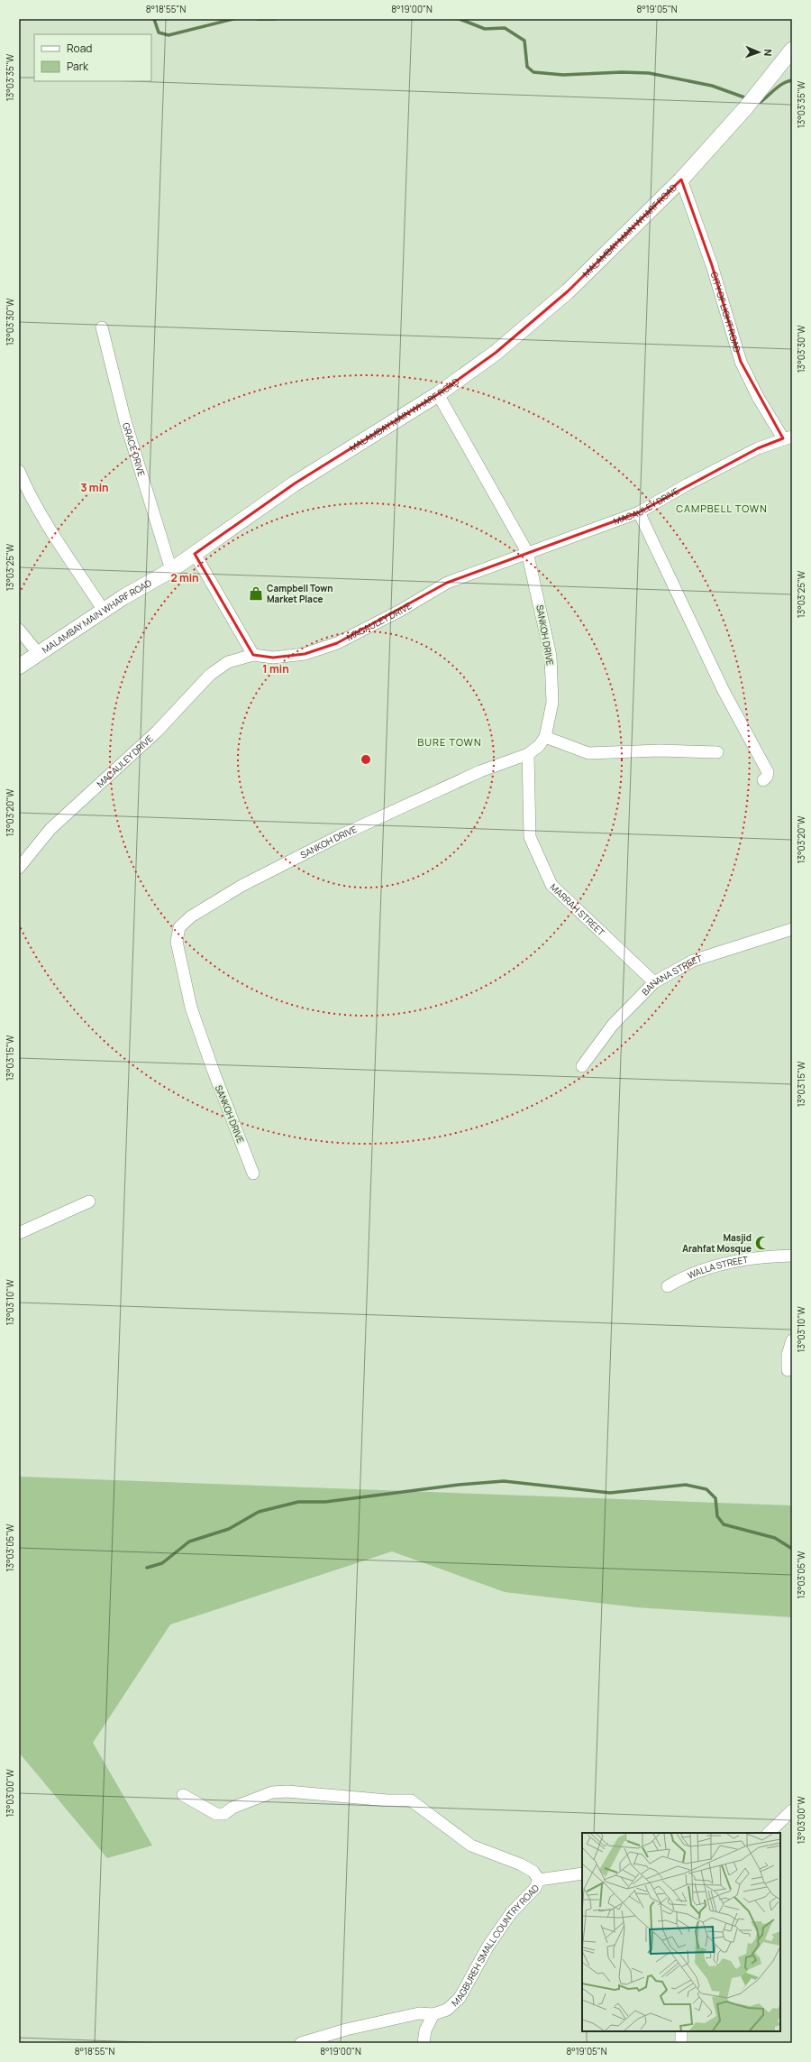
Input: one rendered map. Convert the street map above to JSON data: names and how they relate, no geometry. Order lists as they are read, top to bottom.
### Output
{
  "streets": {
    "street": [
      "MALAMBAY MAIN WHARF ROAD",
      "CITY OF LIGHT ROAD",
      "GRACE DRIVE",
      "MACAULEY DRIVE",
      "SANKOH DRIVE",
      "MARRAH STREET",
      "BANANA STREET",
      "WALLA STREET",
      "MAGBUREH SMALL COUNTRY ROAD"
    ]
  },
  "crossings": [
    ["MALAMBAY MAIN WHARF ROAD", "CITY OF LIGHT ROAD"],
    ["MALAMBAY MAIN WHARF ROAD", "GRACE DRIVE"],
    ["MALAMBAY MAIN WHARF ROAD", "SANKOH DRIVE"],
    ["CITY OF LIGHT ROAD", "MACAULEY DRIVE"],
    ["MACAULEY DRIVE", "SANKOH DRIVE"],
    ["SANKOH DRIVE", "MARRAH STREET"],
    ["MARRAH STREET", "BANANA STREET"]
  ],
  "districts": ["CAMPBELL TOWN", "BURE TOWN"],
  "places": {
    "shop": ["Campbell Town Market Place"],
    "mosque": ["Masjid Arahfat Mosque"]
  },
  "legend": ["Road", "Park"],
  "north": "right",
  "coordinates": [
    "8°18'55\"N",
    "8°19'00\"N",
    "8°19'05\"N",
    "13°03'35\"W",
    "13°03'30\"W",
    "13°03'25\"W",
    "13°03'20\"W",
    "13°03'15\"W",
    "13°03'10\"W",
    "13°03'05\"W",
    "13°03'00\"W"
  ],
  "rings": ["3 min", "2 min", "1 min"]
}
